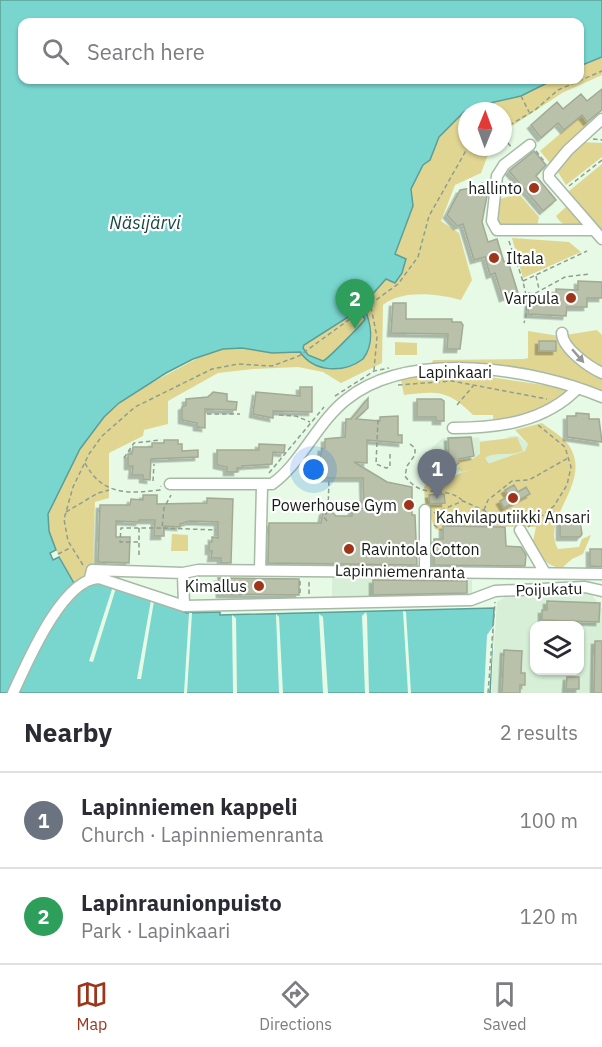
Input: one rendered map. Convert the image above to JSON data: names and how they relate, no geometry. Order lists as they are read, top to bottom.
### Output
{
  "streets": {
    "street": ["Lapinkaari", "Lapinniemenranta", "Poijukatu"]
  },
  "crossings": [
    ["Lapinniemenranta", "Poijukatu"]
  ],
  "water": ["Näsijärvi"],
  "places": [
    "hallinto",
    "Iltala",
    "Varpula",
    "Kahvilaputiikki Ansari",
    "Powerhouse Gym",
    "Ravintola Cotton",
    "Kimallus"
  ],
  "north": "top",
  "page": {
    "search": "Search here",
    "pins": ["2", "1"],
    "heading": ["Nearby", "2 results"],
    "list": [
      {
        "mark": "1",
        "name": "Lapinniemen kappeli",
        "note": "Church · Lapinniemenranta",
        "value": "100 m"
      },
      {
        "mark": "2",
        "name": "Lapinraunionpuisto",
        "note": "Park · Lapinkaari",
        "value": "120 m"
      }
    ],
    "nav": ["Map", "Directions", "Saved"]
  }
}
